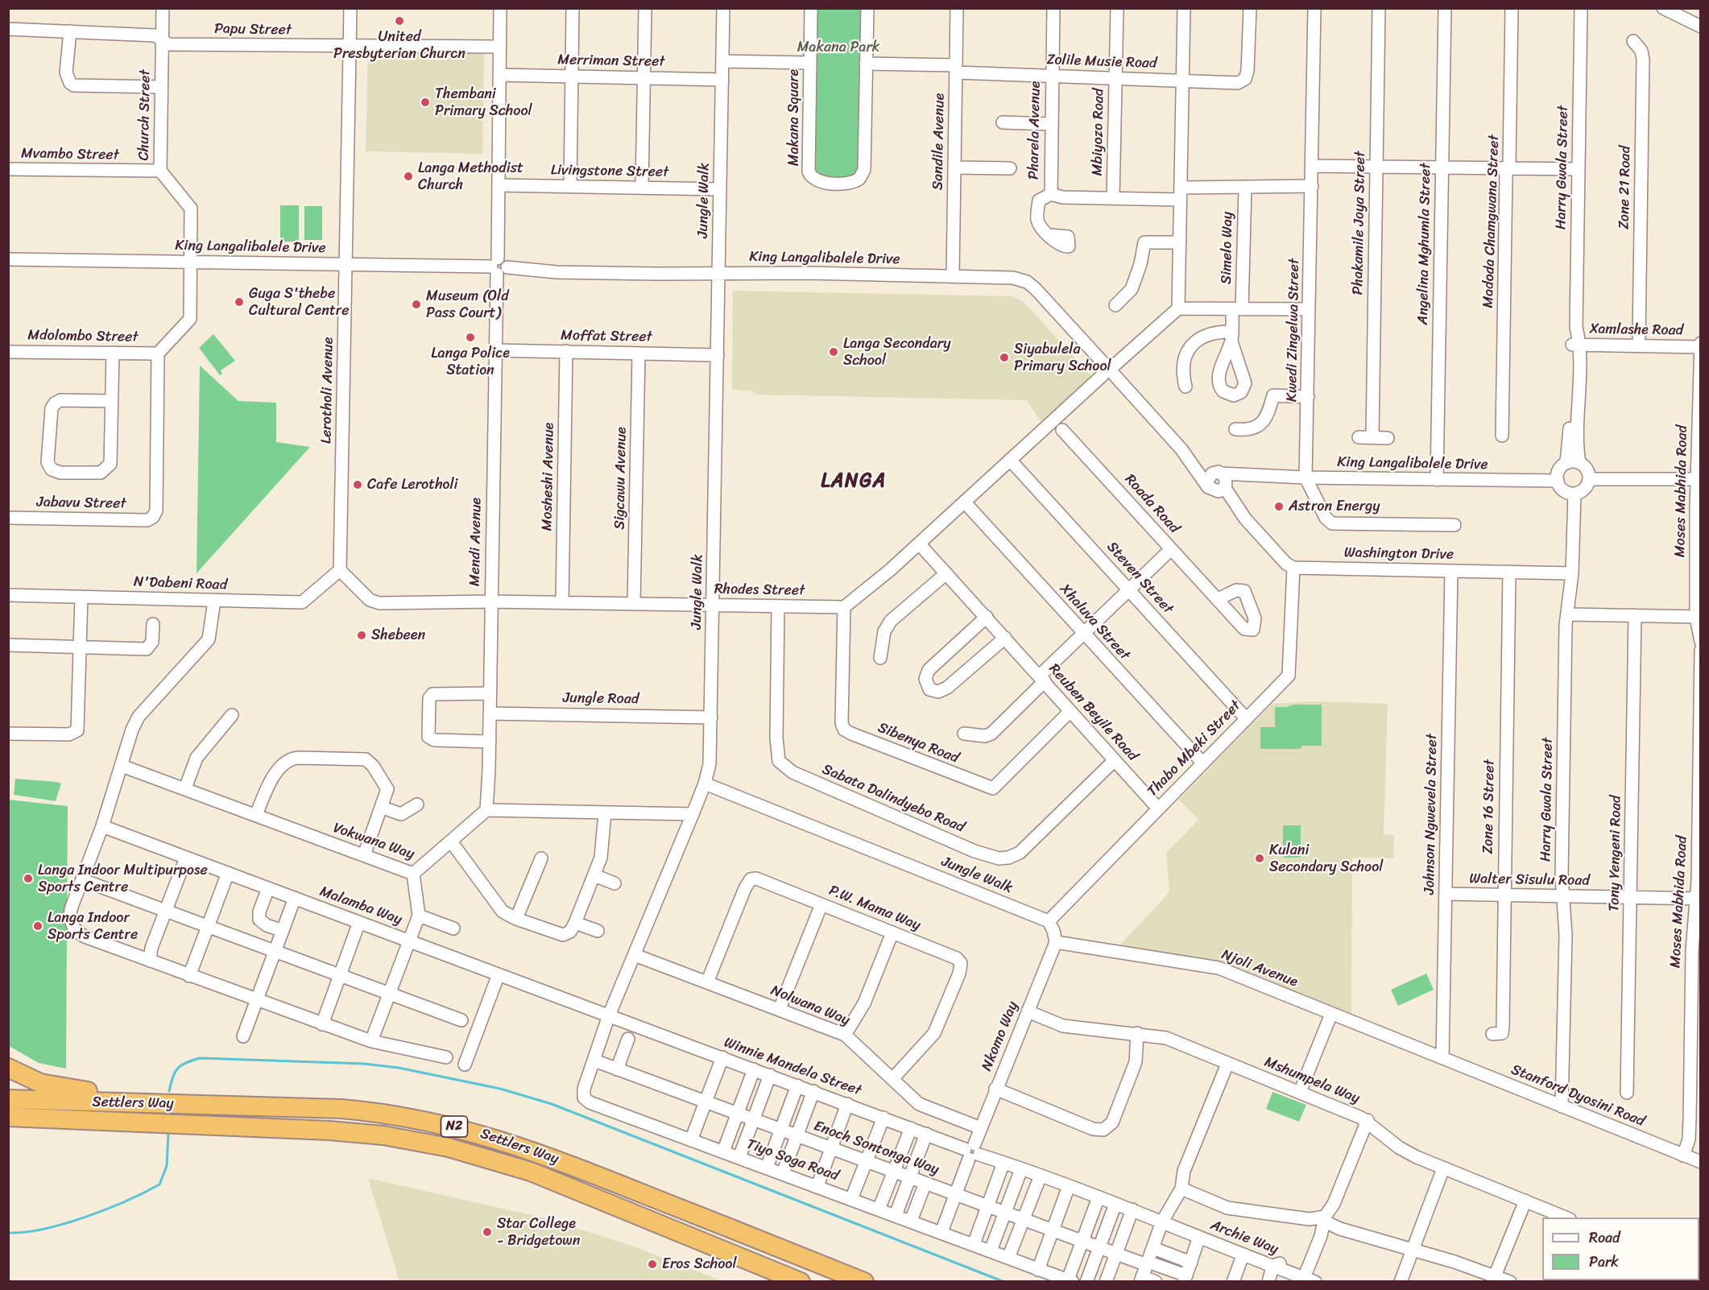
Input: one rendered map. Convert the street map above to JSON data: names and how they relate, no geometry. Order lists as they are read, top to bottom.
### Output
{
  "streets": {
    "highway": ["Settlers Way", "N2"],
    "street": [
      "Papu Street",
      "Merriman Street",
      "Zolile Musie Road",
      "Church Street",
      "Makana Square",
      "Pharela Avenue",
      "Mbiyozo Road",
      "Sandile Avenue",
      "Mvambo Street",
      "Harry Gwala Street",
      "Livingstone Street",
      "Zone 21 Road",
      "Jungle Walk",
      "Madoda Chamgwana Street",
      "Phakamile Joya Street",
      "Angelina Mghumla Street",
      "King Langalibalele Drive",
      "Simelo Way",
      "Kwedi Zingelwa Street",
      "Xamlashe Road",
      "Mdolombo Street",
      "Moffat Street",
      "Lerotholi Avenue",
      "Mosheshi Avenue",
      "Sigcawu Avenue",
      "Moses Mabhida Road",
      "Jabavu Street",
      "Roada Road",
      "Mendi Avenue",
      "Washington Drive",
      "Steven Street",
      "N'Dabeni Road",
      "Rhodes Street",
      "Xhaluva Street",
      "Jungle Road",
      "Reuben Beyile Road",
      "Sibenya Road",
      "Thabo Mbeki Street",
      "Sabata Dalindyebo Road",
      "Zone 16 Street",
      "Johnson Ngwevela Street",
      "Vokwana Way",
      "Tony Yengeni Road",
      "Walter Sisulu Road",
      "Malamba Way",
      "P.W. Mama Way",
      "Njoli Avenue",
      "Nolwana Way",
      "Nkomo Way",
      "Winnie Mandela Street",
      "Mshumpela Way",
      "Stanford Dyosini Road",
      "Enoch Sontonga Way",
      "Tiyo Soga Road",
      "Archie Way"
    ]
  },
  "crossings": [
    ["Papu Street", "Church Street"],
    ["Papu Street", "Lerotholi Avenue"],
    ["Papu Street", "Mendi Avenue"],
    ["Merriman Street", "Jungle Walk"],
    ["Merriman Street", "Mendi Avenue"],
    ["Zolile Musie Road", "Makana Square"],
    ["Zolile Musie Road", "Pharela Avenue"],
    ["Zolile Musie Road", "Mbiyozo Road"],
    ["Zolile Musie Road", "Sandile Avenue"],
    ["Church Street", "Mvambo Street"],
    ["Church Street", "King Langalibalele Drive"],
    ["Church Street", "Mdolombo Street"],
    ["Church Street", "Jabavu Street"],
    ["Sandile Avenue", "King Langalibalele Drive"],
    ["Harry Gwala Street", "King Langalibalele Drive"],
    ["Harry Gwala Street", "Xamlashe Road"],
    ["Harry Gwala Street", "Washington Drive"],
    ["Harry Gwala Street", "Walter Sisulu Road"],
    ["Harry Gwala Street", "Stanford Dyosini Road"],
    ["Livingstone Street", "Jungle Walk"],
    ["Livingstone Street", "Mendi Avenue"],
    ["Zone 21 Road", "Xamlashe Road"],
    ["Jungle Walk", "King Langalibalele Drive"],
    ["Jungle Walk", "Moffat Street"],
    ["Jungle Walk", "Rhodes Street"],
    ["Jungle Walk", "Jungle Road"],
    ["Jungle Walk", "Thabo Mbeki Street"],
    ["Angelina Mghumla Street", "King Langalibalele Drive"],
    ["King Langalibalele Drive", "Kwedi Zingelwa Street"],
    ["King Langalibalele Drive", "Lerotholi Avenue"],
    ["King Langalibalele Drive", "Mendi Avenue"],
    ["Xamlashe Road", "Moses Mabhida Road"],
    ["Mdolombo Street", "Jabavu Street"],
    ["Moffat Street", "Mosheshi Avenue"],
    ["Moffat Street", "Sigcawu Avenue"],
    ["Moffat Street", "Mendi Avenue"],
    ["Lerotholi Avenue", "N'Dabeni Road"],
    ["Lerotholi Avenue", "Rhodes Street"],
    ["Mosheshi Avenue", "Rhodes Street"],
    ["Sigcawu Avenue", "Rhodes Street"],
    ["Moses Mabhida Road", "Walter Sisulu Road"],
    ["Moses Mabhida Road", "Stanford Dyosini Road"],
    ["Mendi Avenue", "Rhodes Street"],
    ["Mendi Avenue", "Jungle Road"],
    ["Mendi Avenue", "Vokwana Way"],
    ["Washington Drive", "Thabo Mbeki Street"],
    ["Washington Drive", "Zone 16 Street"],
    ["Washington Drive", "Johnson Ngwevela Street"],
    ["Steven Street", "Thabo Mbeki Street"],
    ["N'Dabeni Road", "Rhodes Street"],
    ["Rhodes Street", "Sibenya Road"],
    ["Rhodes Street", "Sabata Dalindyebo Road"],
    ["Xhaluva Street", "Thabo Mbeki Street"],
    ["Reuben Beyile Road", "Sibenya Road"],
    ["Reuben Beyile Road", "Thabo Mbeki Street"],
    ["Reuben Beyile Road", "Sabata Dalindyebo Road"],
    ["Zone 16 Street", "Walter Sisulu Road"],
    ["Johnson Ngwevela Street", "Walter Sisulu Road"],
    ["Johnson Ngwevela Street", "Njoli Avenue"],
    ["Johnson Ngwevela Street", "Stanford Dyosini Road"],
    ["Tony Yengeni Road", "Walter Sisulu Road"],
    ["Malamba Way", "Winnie Mandela Street"],
    ["Malamba Way", "Tiyo Soga Road"],
    ["P.W. Mama Way", "Nolwana Way"],
    ["Njoli Avenue", "Nkomo Way"],
    ["Njoli Avenue", "Stanford Dyosini Road"],
    ["Nolwana Way", "Nkomo Way"],
    ["Nkomo Way", "Winnie Mandela Street"],
    ["Nkomo Way", "Mshumpela Way"],
    ["Nkomo Way", "Enoch Sontonga Way"],
    ["Nkomo Way", "Tiyo Soga Road"],
    ["Winnie Mandela Street", "Tiyo Soga Road"],
    ["Winnie Mandela Street", "Archie Way"],
    ["Enoch Sontonga Way", "Tiyo Soga Road"]
  ],
  "districts": ["LANGA"],
  "parks": ["Makana Park"],
  "places": [
    "United Presbyterian Churcn",
    "Thembani Primary School",
    "Langa Methodist Church",
    "Guga S'thebe Cultural Centre",
    "Museum (Old Pass Court)",
    "Langa Police Station",
    "Langa Secondary School",
    "Siyabulela Primary School",
    "Cafe Lerotholi",
    "Astron Energy",
    "Shebeen",
    "Kulani Secondary School",
    "Langa Indoor Multipurpose Sports Centre",
    "Langa Indoor Sports Centre",
    "Star College - Bridgetown",
    "Eros School"
  ],
  "legend": ["Road", "Park"]
}
